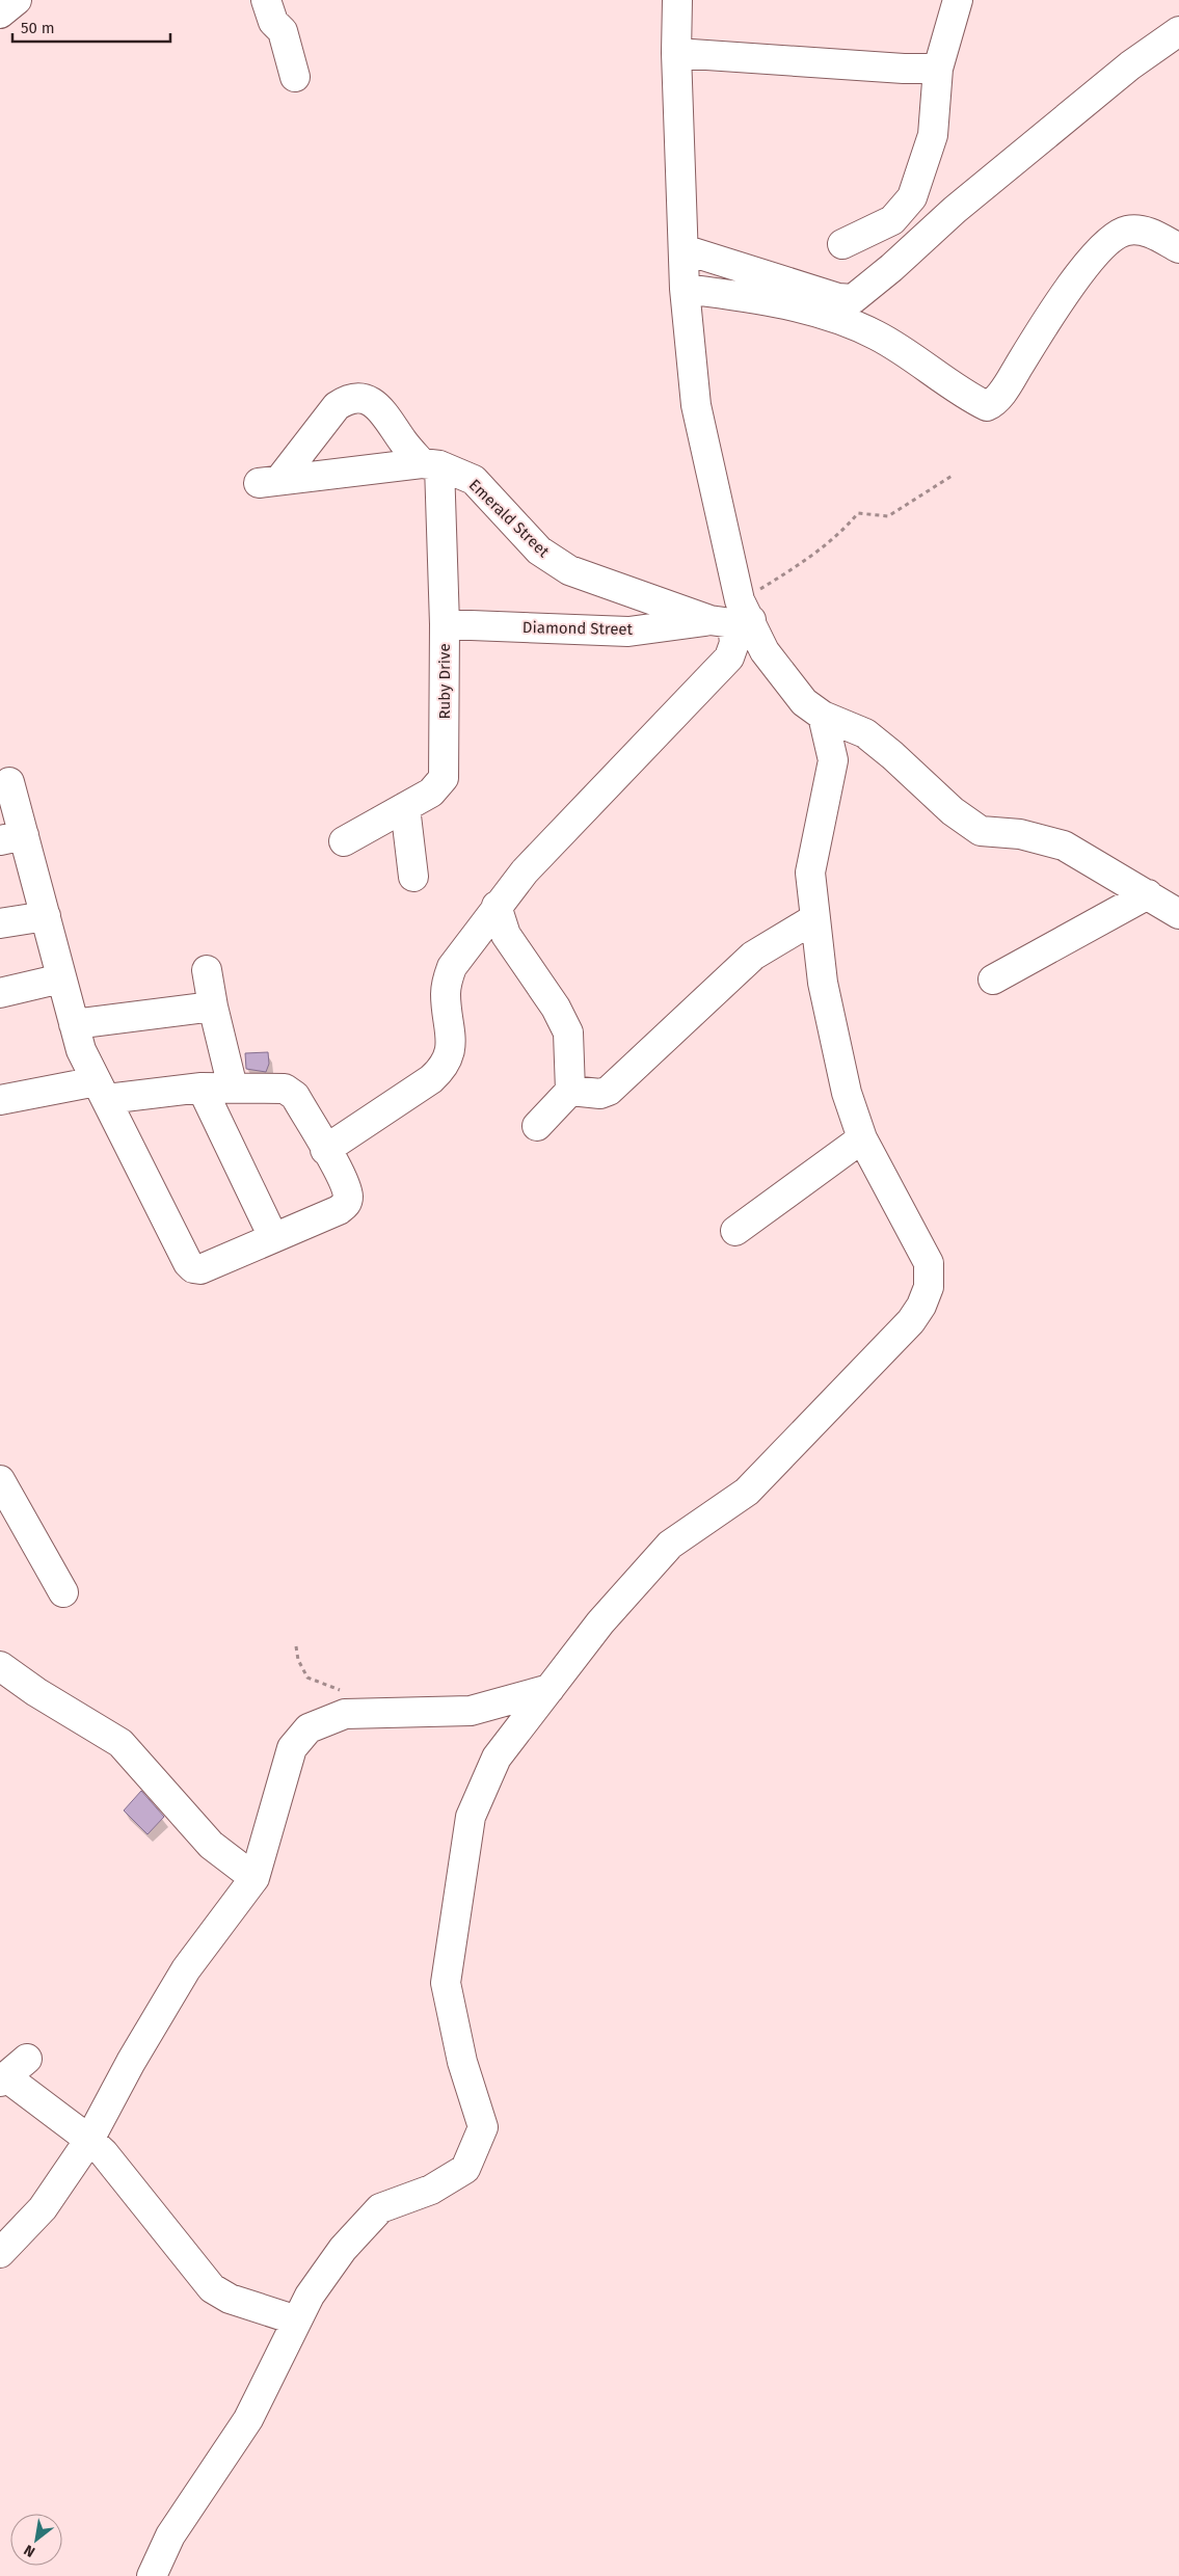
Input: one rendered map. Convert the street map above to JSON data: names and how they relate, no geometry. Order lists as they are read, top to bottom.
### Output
{
  "streets": {
    "street": ["Emerald Street", "Diamond Street", "Ruby Drive"]
  },
  "crossings": [
    ["Emerald Street", "Diamond Street"],
    ["Emerald Street", "Ruby Drive"],
    ["Diamond Street", "Ruby Drive"]
  ],
  "scale_bar": "50 m",
  "north": "bottom left"
}
